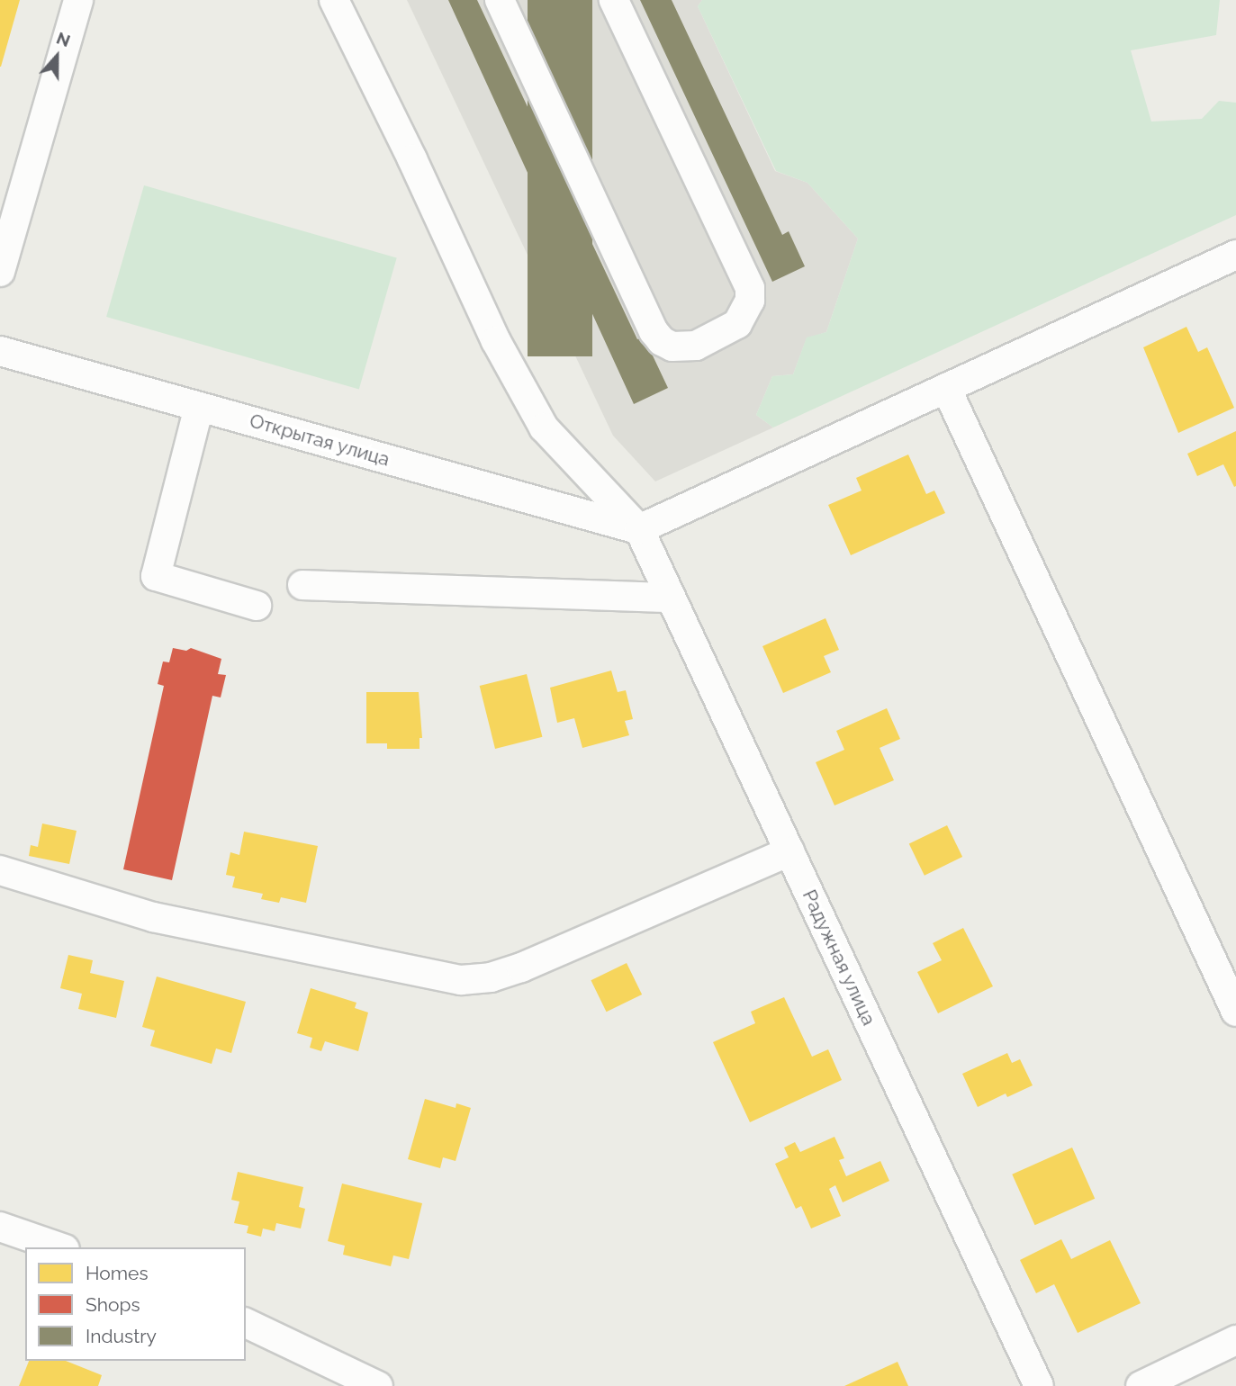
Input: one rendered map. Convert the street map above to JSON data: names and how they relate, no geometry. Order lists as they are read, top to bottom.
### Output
{
  "streets": {
    "street": ["Открытая улица", "Радужная улица"]
  },
  "crossings": [
    ["Открытая улица", "Радужная улица"]
  ],
  "legend": ["Homes", "Shops", "Industry"],
  "north": "top"
}
